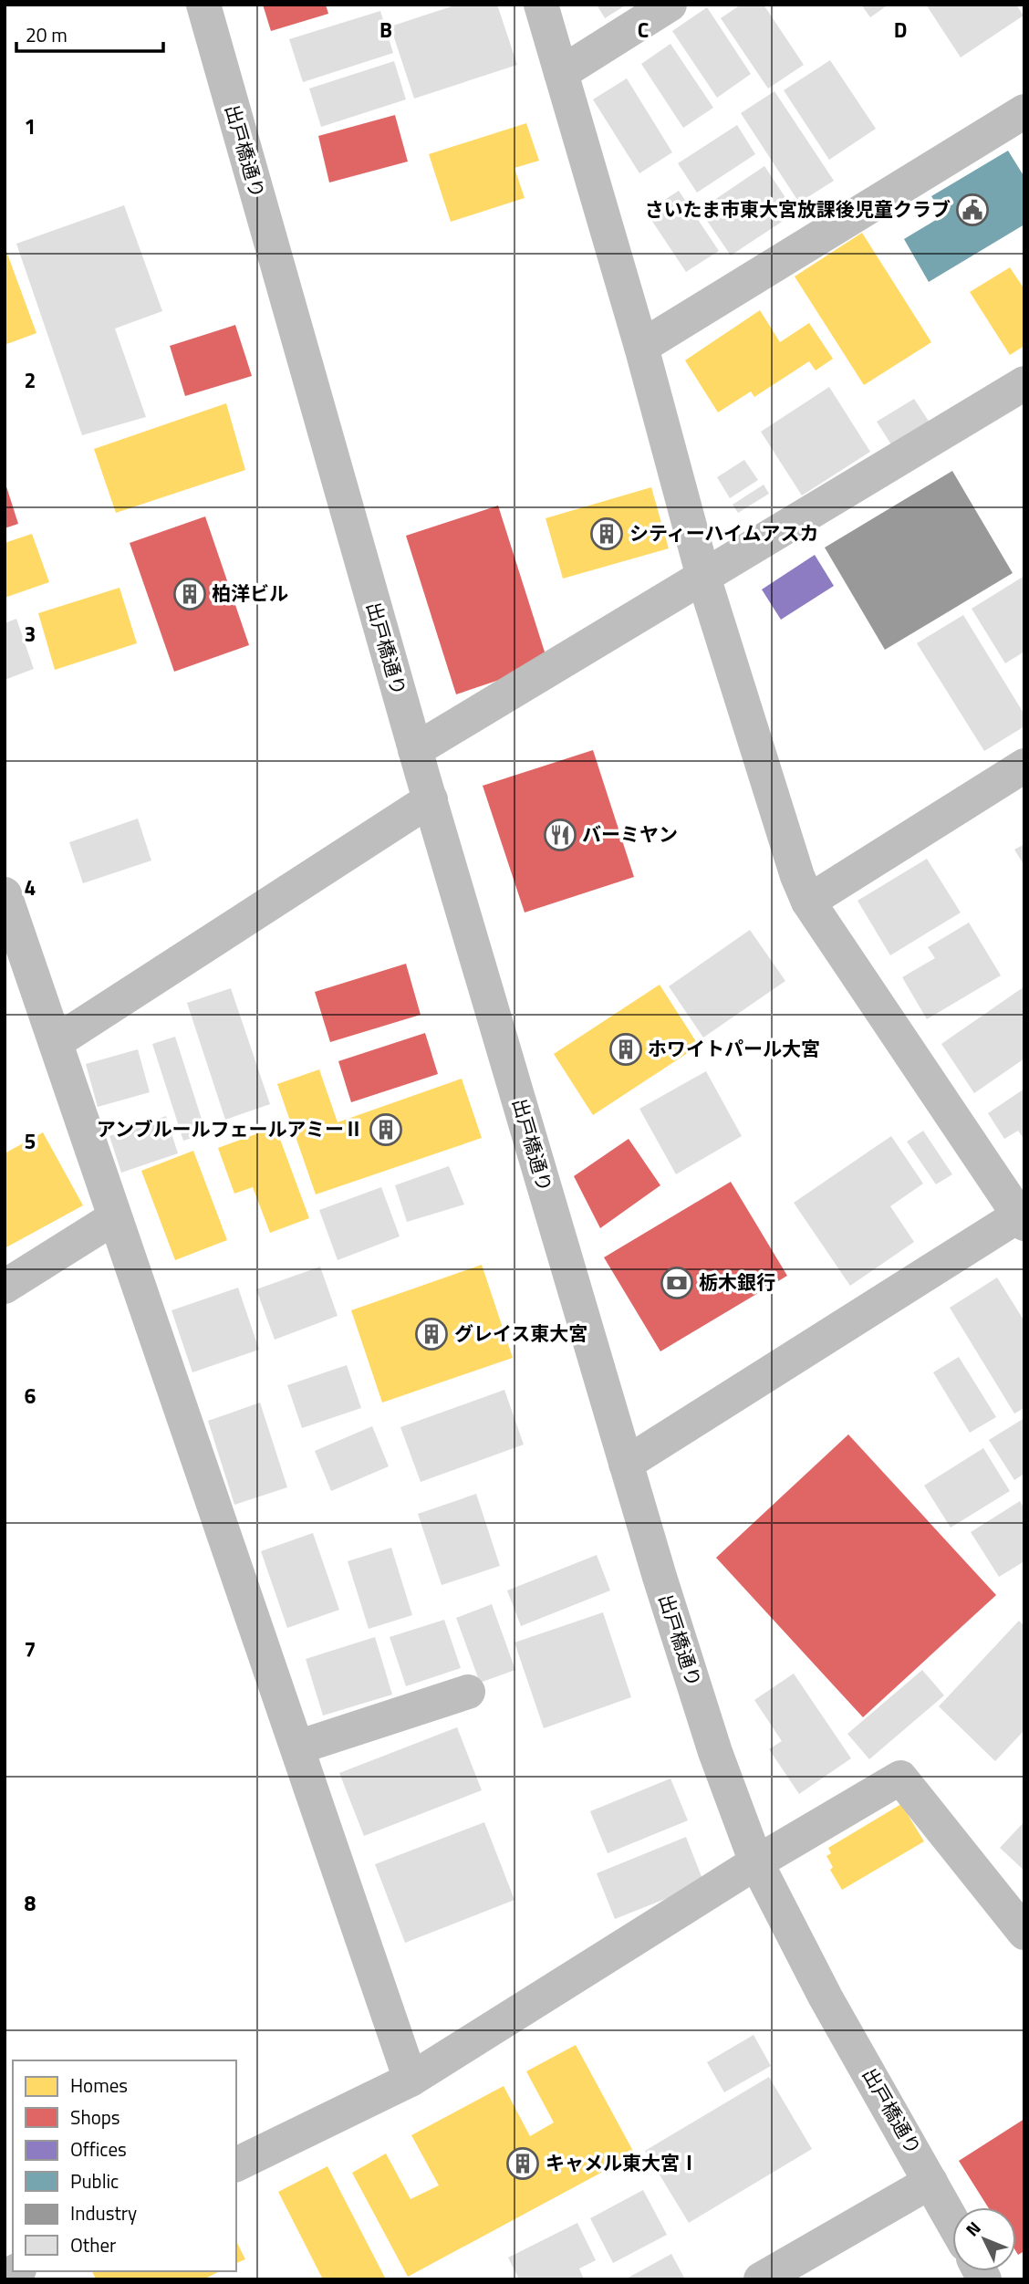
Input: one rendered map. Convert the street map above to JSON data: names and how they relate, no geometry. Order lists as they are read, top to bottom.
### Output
{
  "streets": {
    "street": ["出戸橋通り"]
  },
  "places": {
    "public building": ["さいたま市東大宮放課後児童クラブ"],
    "building": [
      "シティーハイムアスカ",
      "柏洋ビル",
      "ホワイトパール大宮",
      "アンブルールフェールアミーⅡ",
      "グレイス東大宮",
      "キャメル東大宮Ⅰ"
    ],
    "restaurant": ["バーミヤン"],
    "bank": ["栃木銀行"]
  },
  "legend": [
    "Homes",
    "Shops",
    "Offices",
    "Public",
    "Industry",
    "Other"
  ],
  "scale_bar": "20 m",
  "north": "top left",
  "grid": {
    "columns": ["B", "C", "D"],
    "rows": [
      "1",
      "2",
      "3",
      "4",
      "5",
      "6",
      "7",
      "8"
    ]
  }
}
